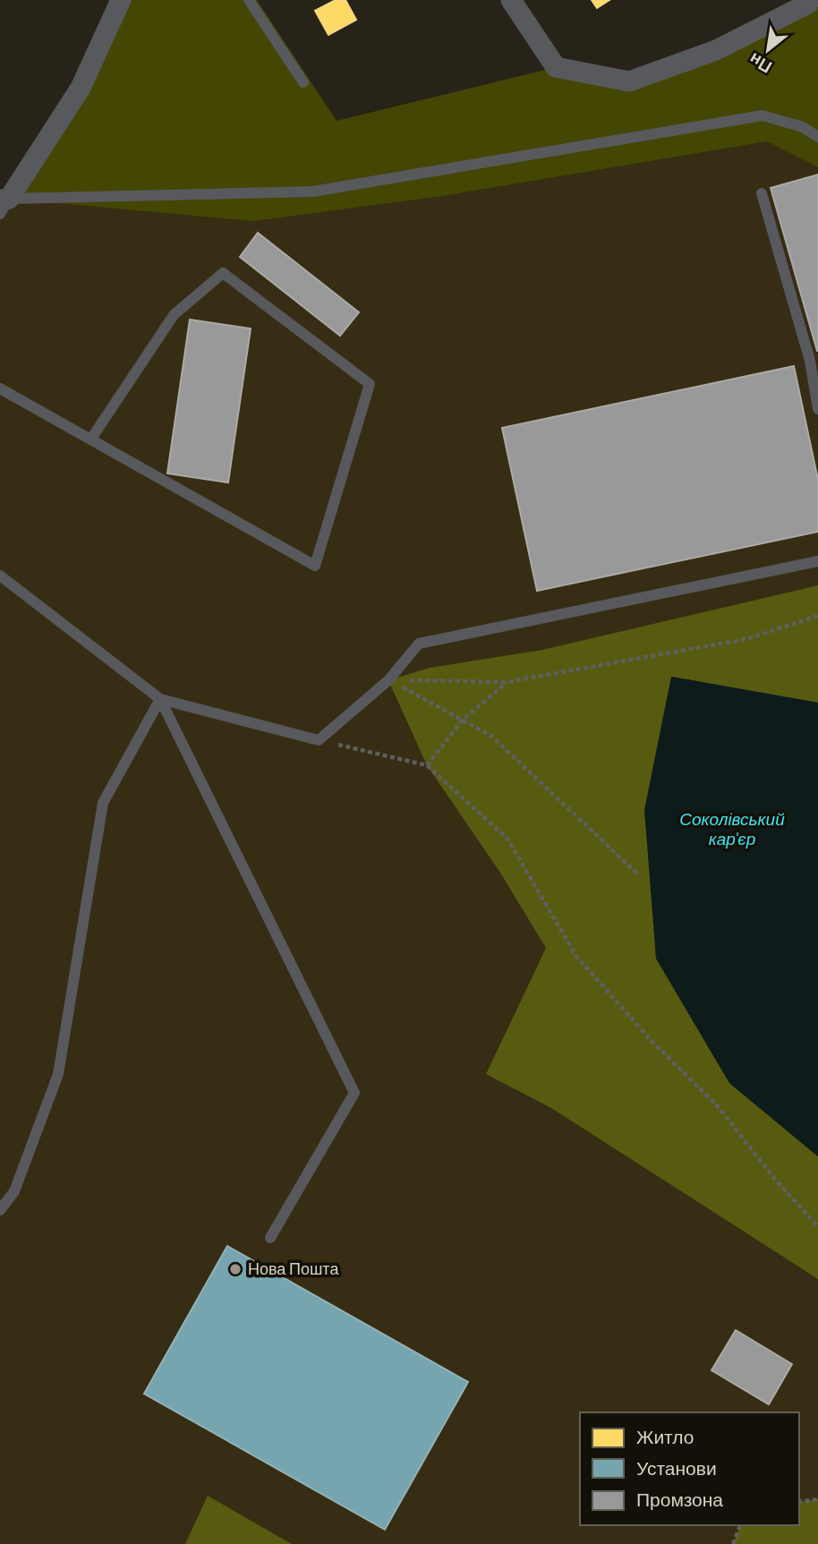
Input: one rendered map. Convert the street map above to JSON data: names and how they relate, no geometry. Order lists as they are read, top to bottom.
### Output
{
  "water": ["Соколівський кар'єр"],
  "places": ["Нова Пошта"],
  "legend": ["Житло", "Установи", "Промзона"],
  "north": "bottom left"
}
